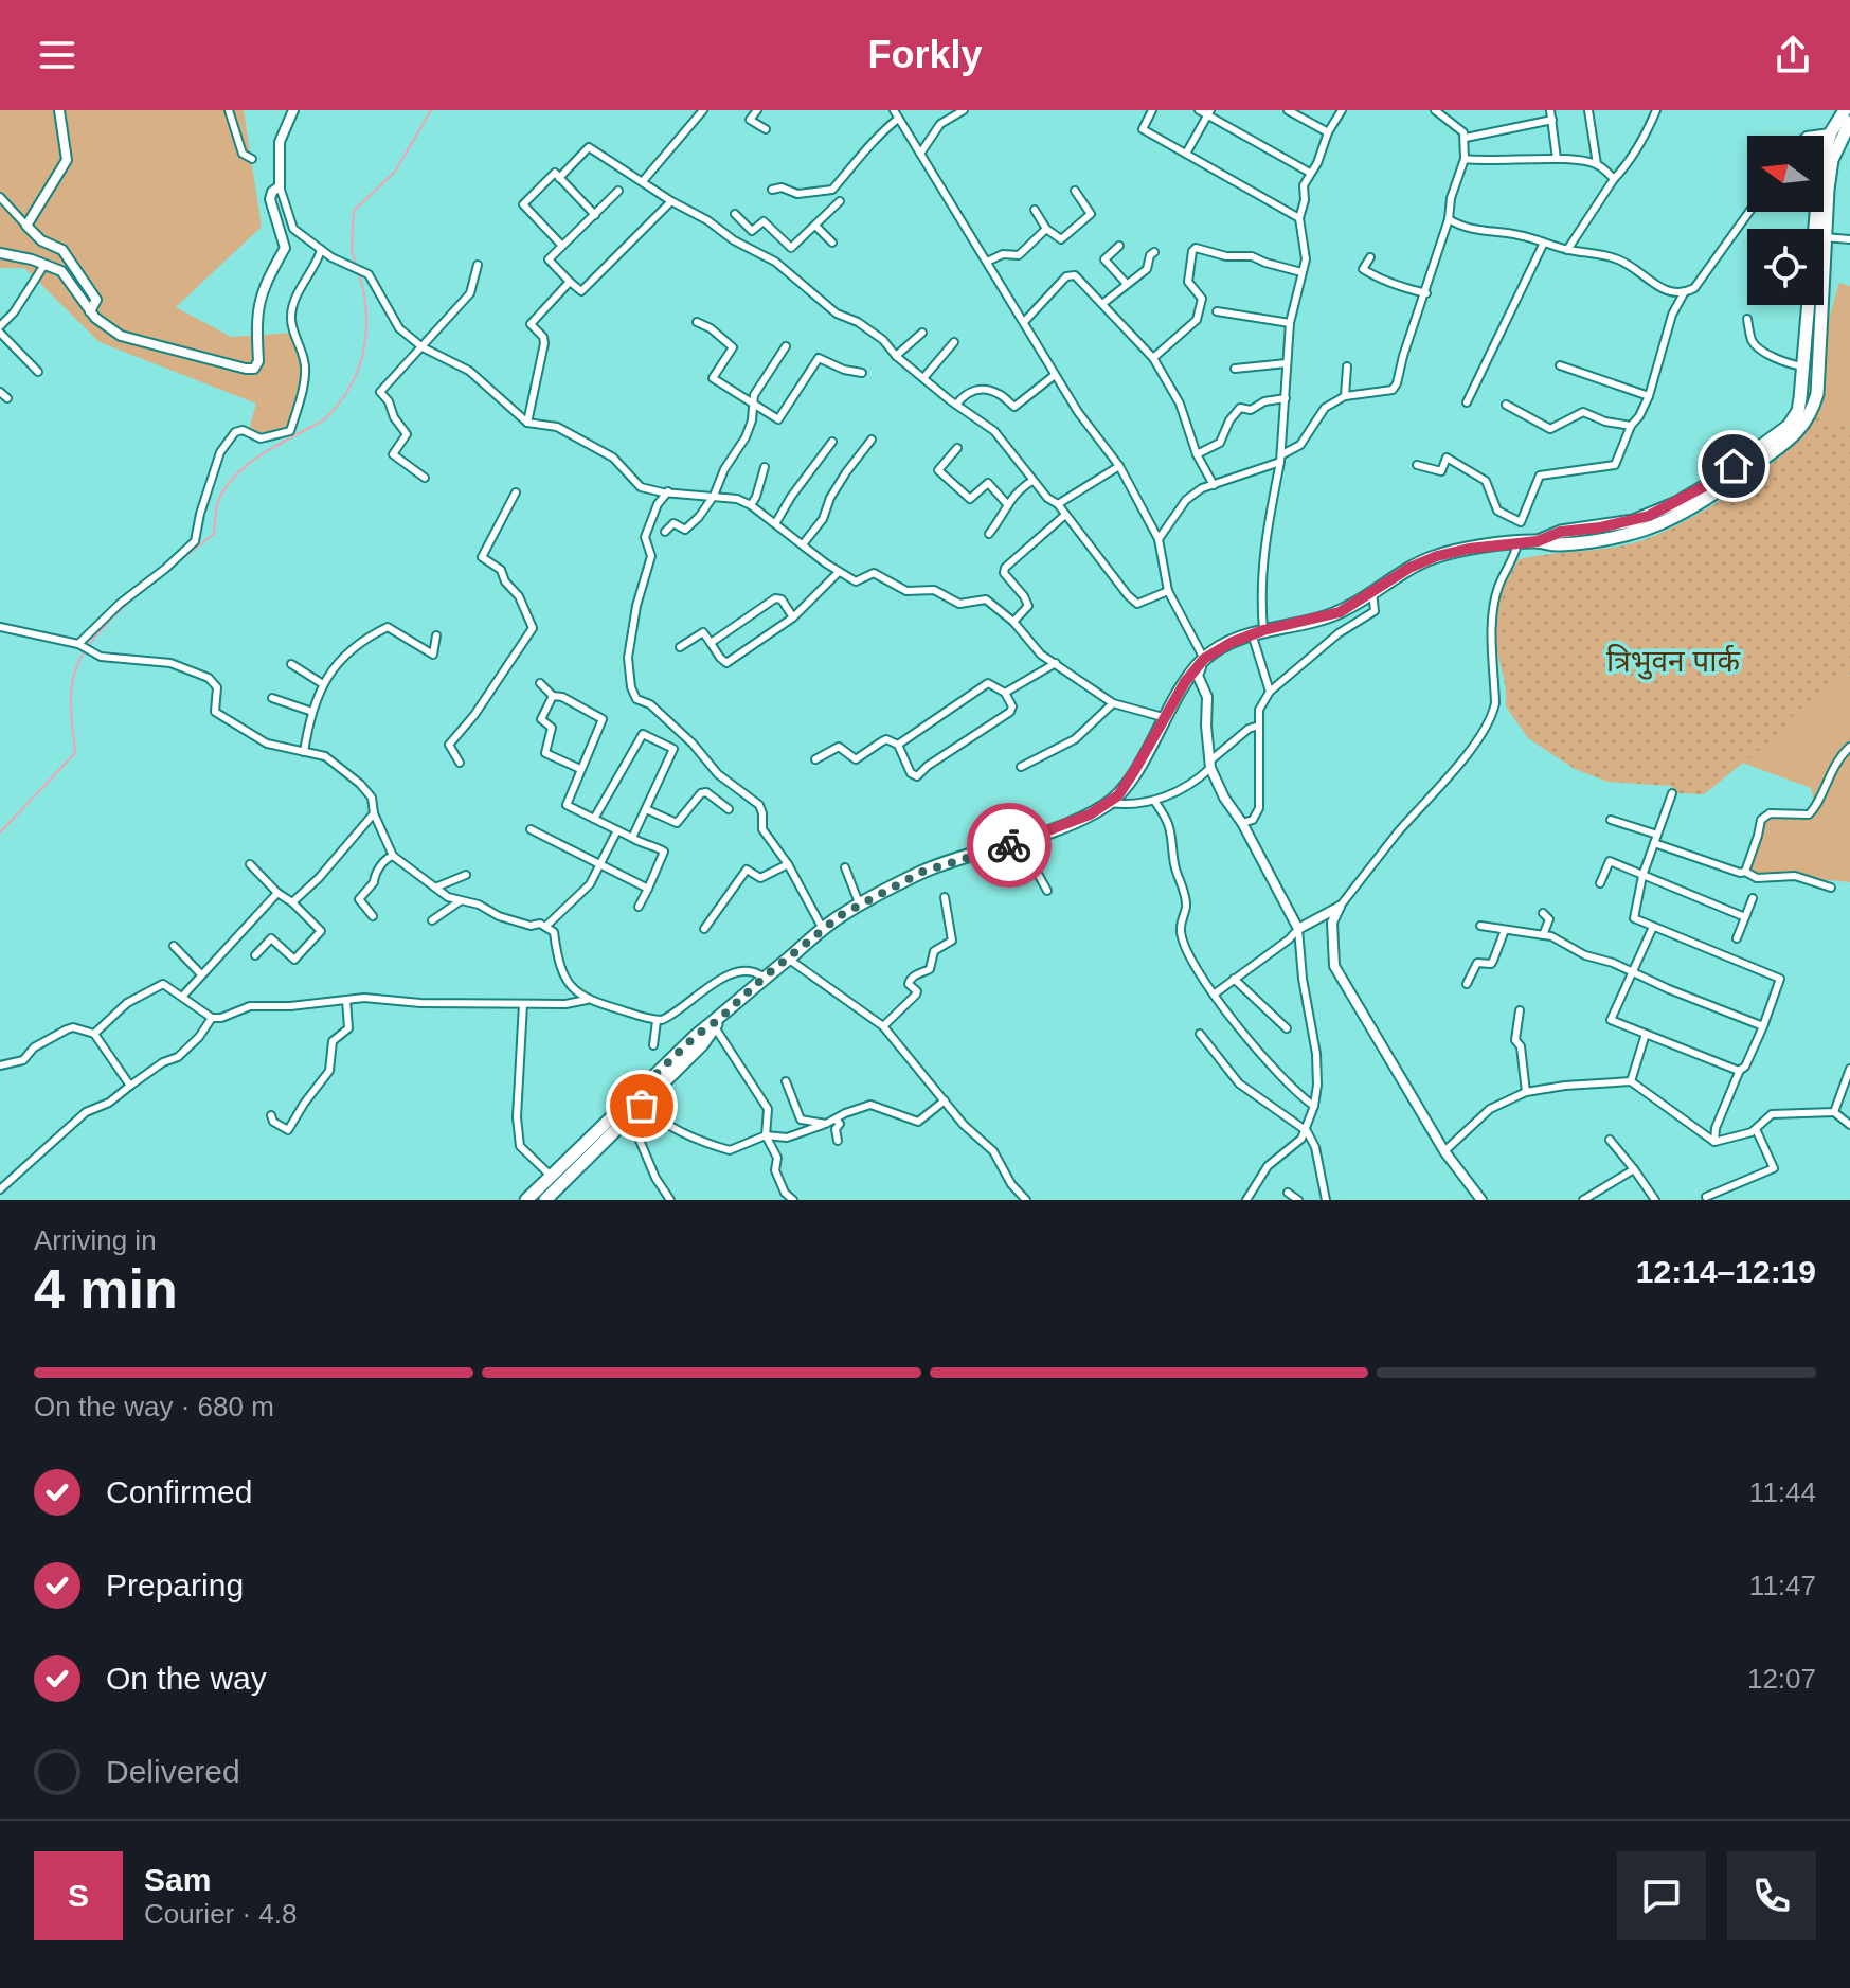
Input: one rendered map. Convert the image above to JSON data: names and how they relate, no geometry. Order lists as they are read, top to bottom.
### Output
{
  "parks": ["त्रिभुवन पार्क"],
  "north": "left",
  "page": {
    "header": "Forkly",
    "heading": ["4 min", "Arriving in", "12:14–12:19"],
    "panel": ["Sam", "Courier · 4.8"],
    "bar": "On the way · 680 m",
    "list": [
      ["Confirmed", "11:44"],
      ["Preparing", "11:47"],
      ["On the way", "12:07"],
      "Delivered"
    ],
    "round": "S"
  }
}
